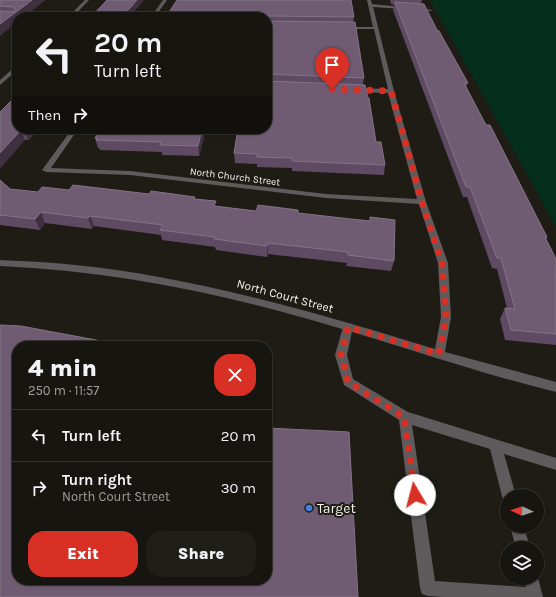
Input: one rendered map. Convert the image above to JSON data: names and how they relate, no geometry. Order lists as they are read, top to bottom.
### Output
{
  "streets": {
    "street": ["North Church Street", "North Court Street"]
  },
  "places": ["Target"],
  "north": "left",
  "page": {
    "turn": ["20 m", "Turn left"],
    "then": "Then",
    "heading": ["4 min", "250 m · 11:57"],
    "list": [
      {
        "name": "Turn left",
        "value": "20 m"
      },
      {
        "name": "Turn right",
        "note": "North Court Street",
        "value": "30 m"
      }
    ],
    "buttons": ["Exit", "Share"]
  }
}
